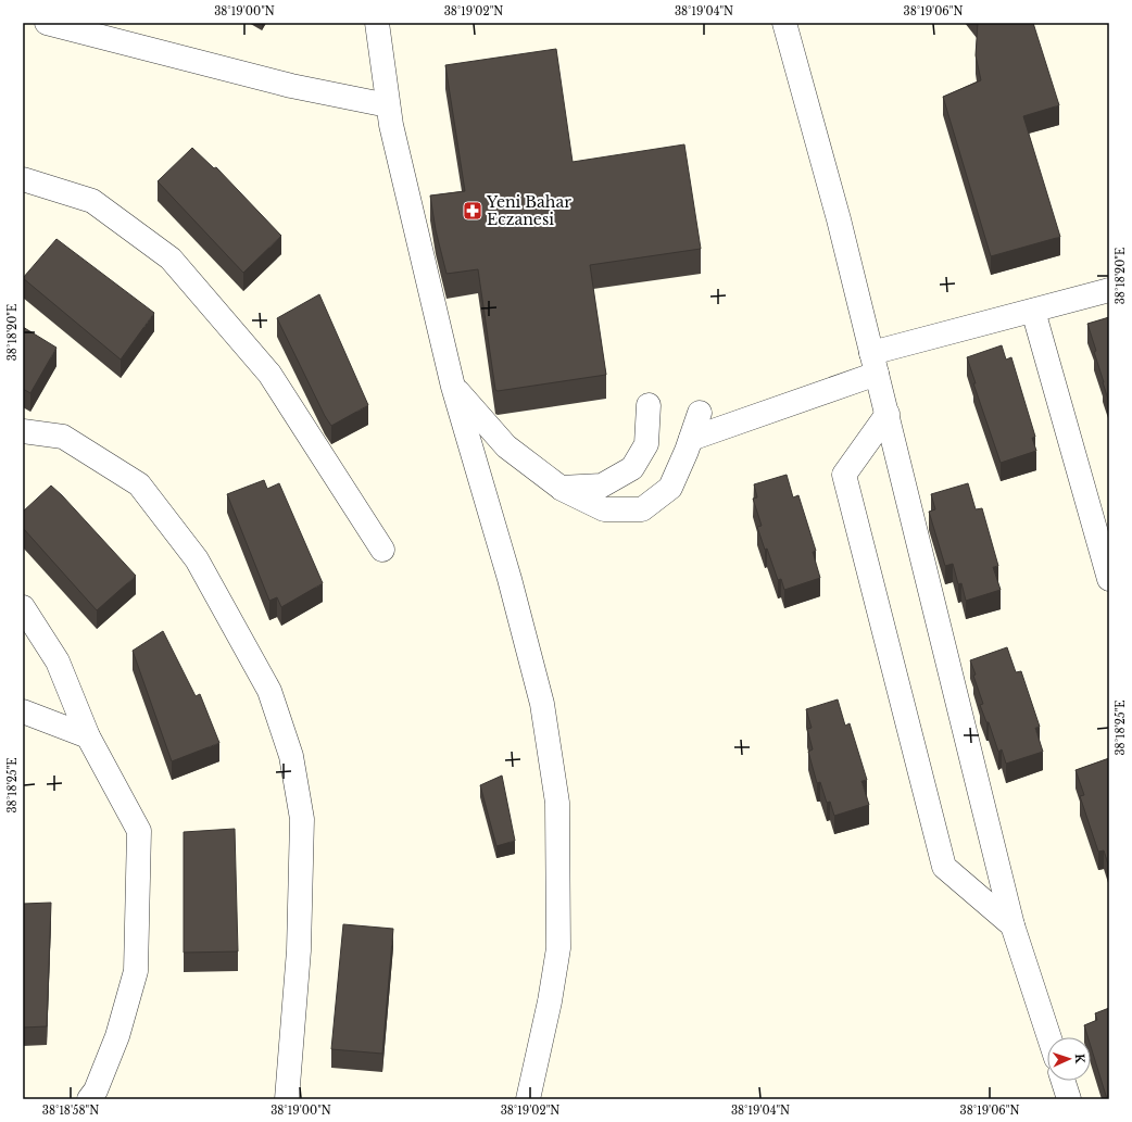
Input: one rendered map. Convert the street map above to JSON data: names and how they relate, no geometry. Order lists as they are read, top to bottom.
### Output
{
  "places": {
    "pharmacy": ["Yeni Bahar Eczanesi"]
  },
  "north": "right",
  "coordinates": [
    "38°19'00\"N",
    "38°19'02\"N",
    "38°19'04\"N",
    "38°19'06\"N",
    "38°18'20\"E",
    "38°18'25\"E",
    "38°18'58\"N"
  ]
}
